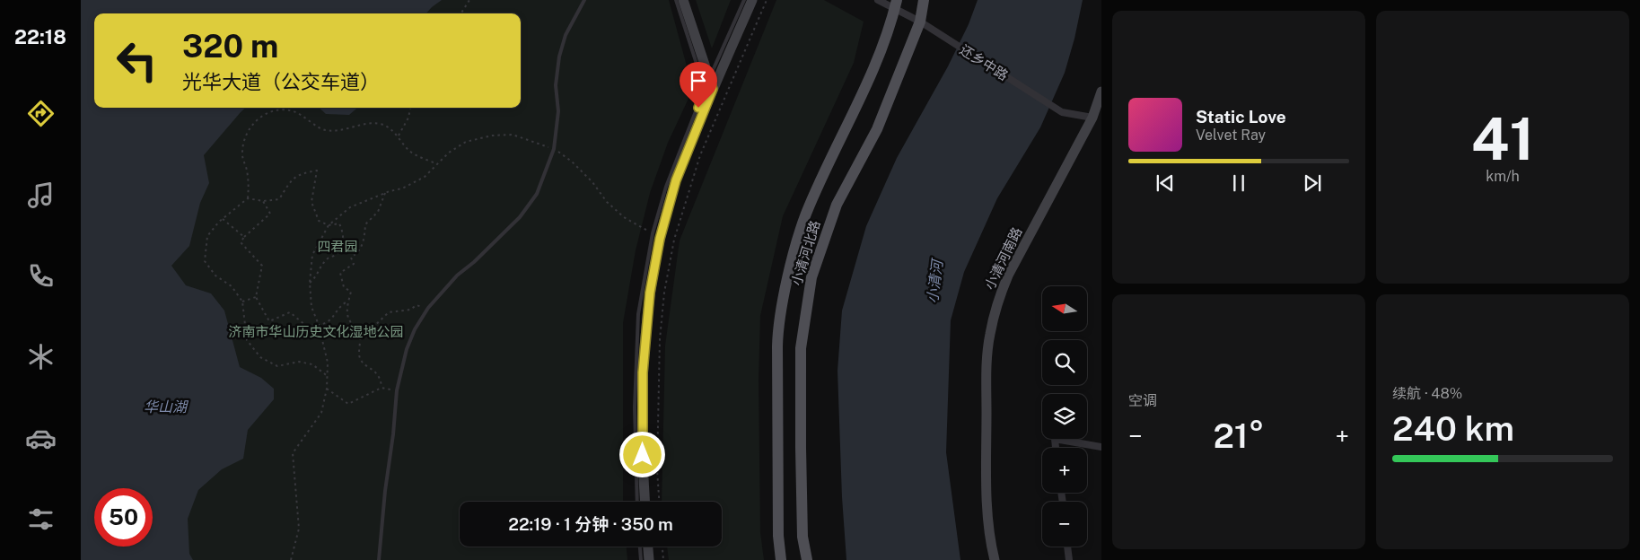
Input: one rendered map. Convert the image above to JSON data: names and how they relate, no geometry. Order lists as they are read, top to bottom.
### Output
{
  "streets": {
    "main road": ["小清河北路", "小清河南路"],
    "street": ["还乡中路"]
  },
  "crossings": [
    ["还乡中路", "小清河北路"],
    ["还乡中路", "小清河南路"]
  ],
  "water": ["小清河", "华山湖"],
  "parks": ["四君园", "济南市华山历史文化湿地公园"],
  "north": "left",
  "page": {
    "tabs": "22:18",
    "tile": [
      ["41", "km/h"],
      "空调",
      ["续航 · 48%", "240 km"]
    ],
    "turn": ["320 m", "光华大道（公交车道）"],
    "song": ["Static Love", "Velvet Ray"],
    "map_buttons": ["+", "−"],
    "heat": ["−", "21°", "+"],
    "limit": "50",
    "trip": "22:19 · 1 分钟 · 350 m"
  }
}
